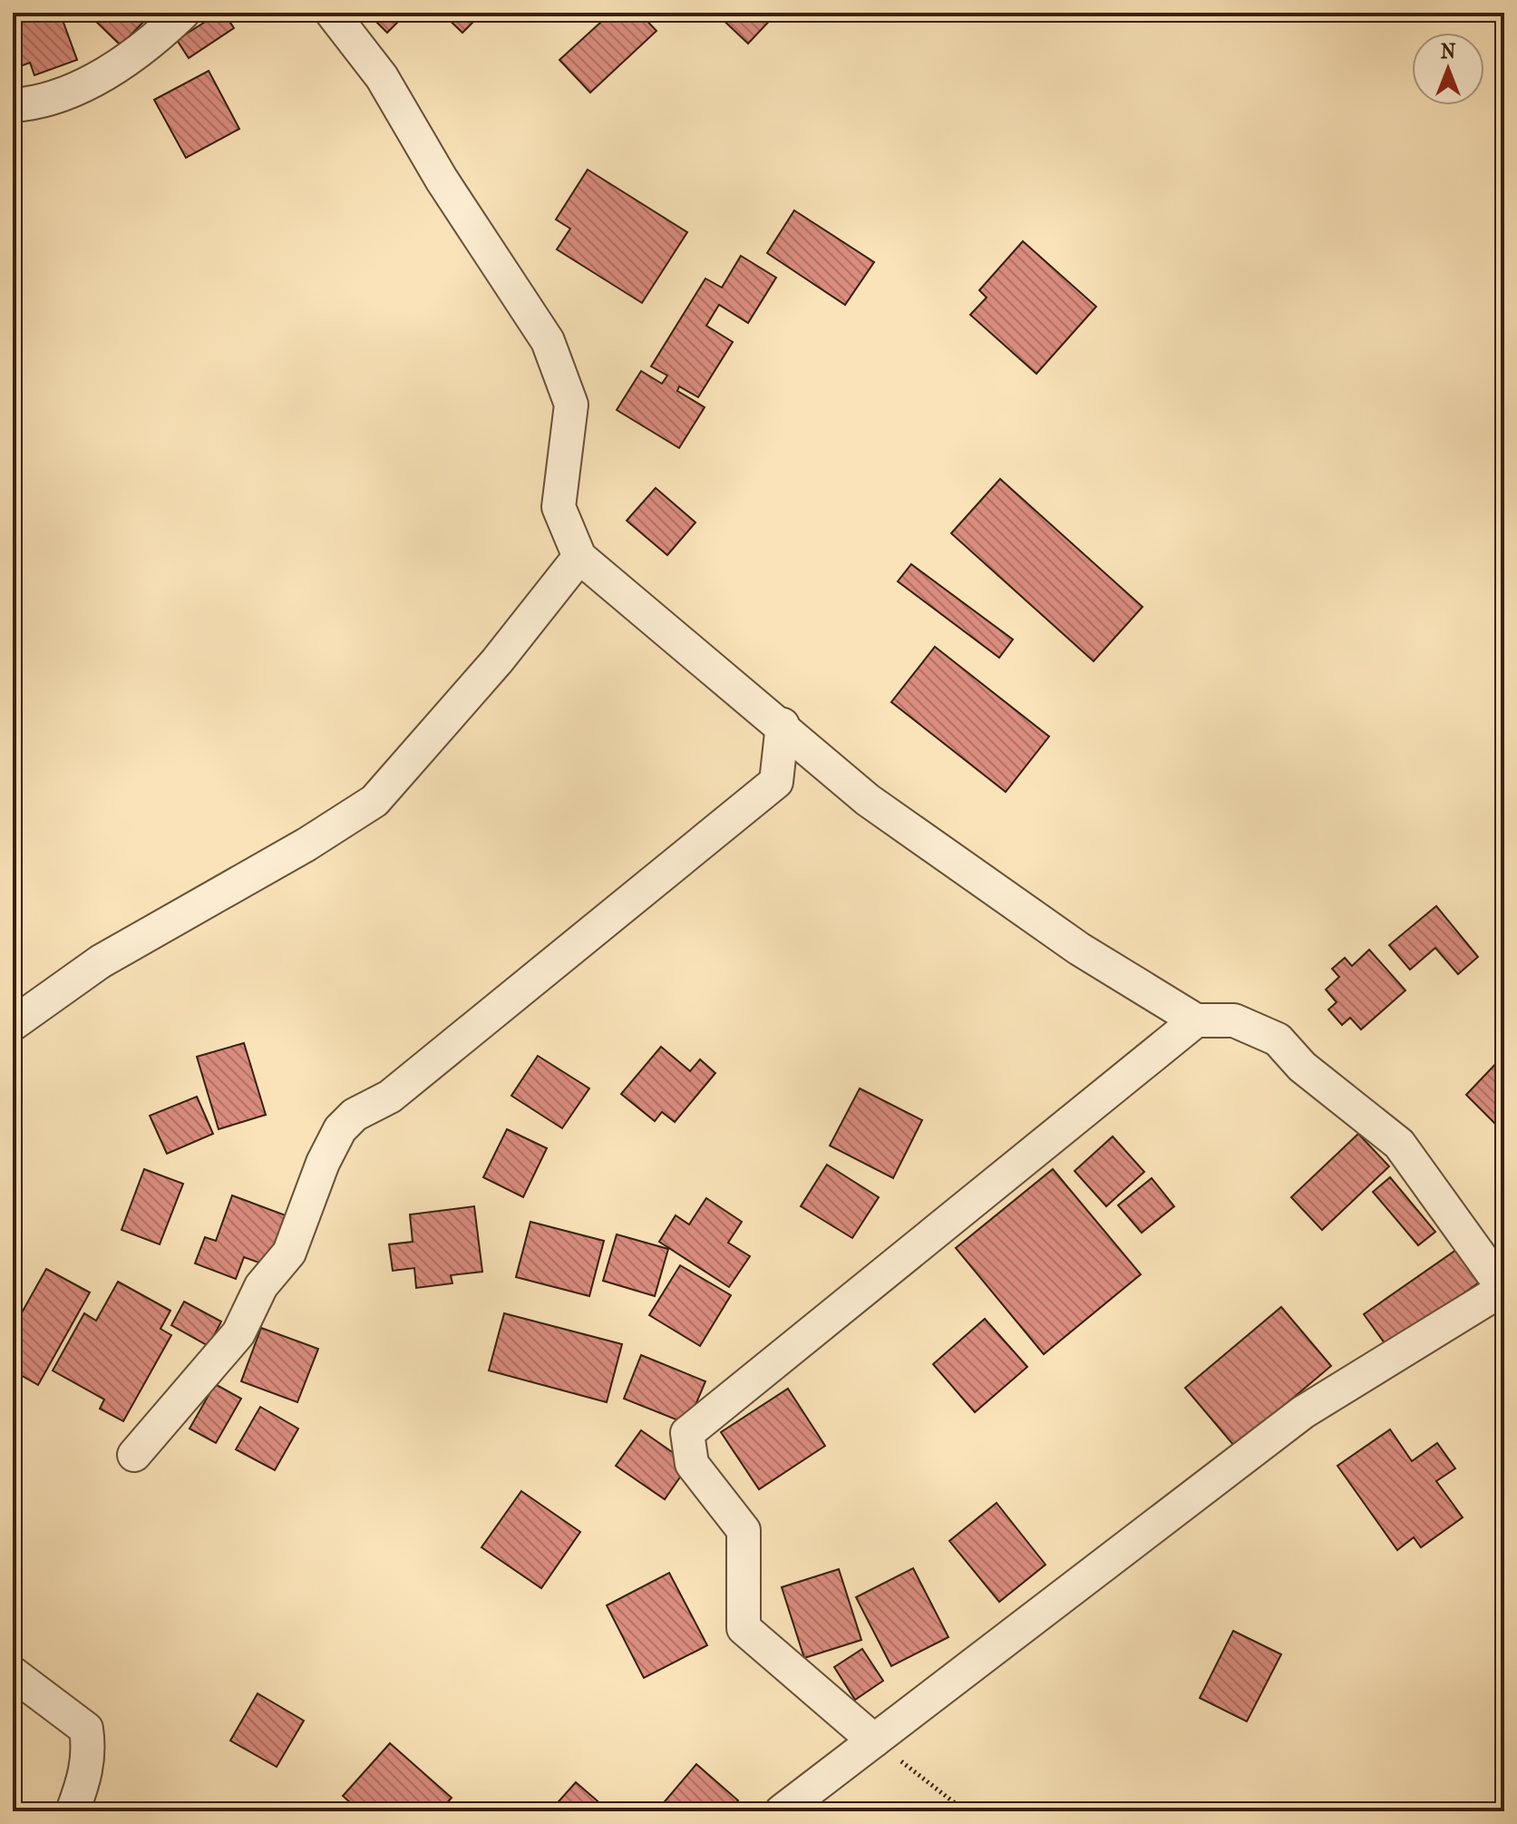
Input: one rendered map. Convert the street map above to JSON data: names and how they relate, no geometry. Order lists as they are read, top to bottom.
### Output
{
  "north": "top"
}
